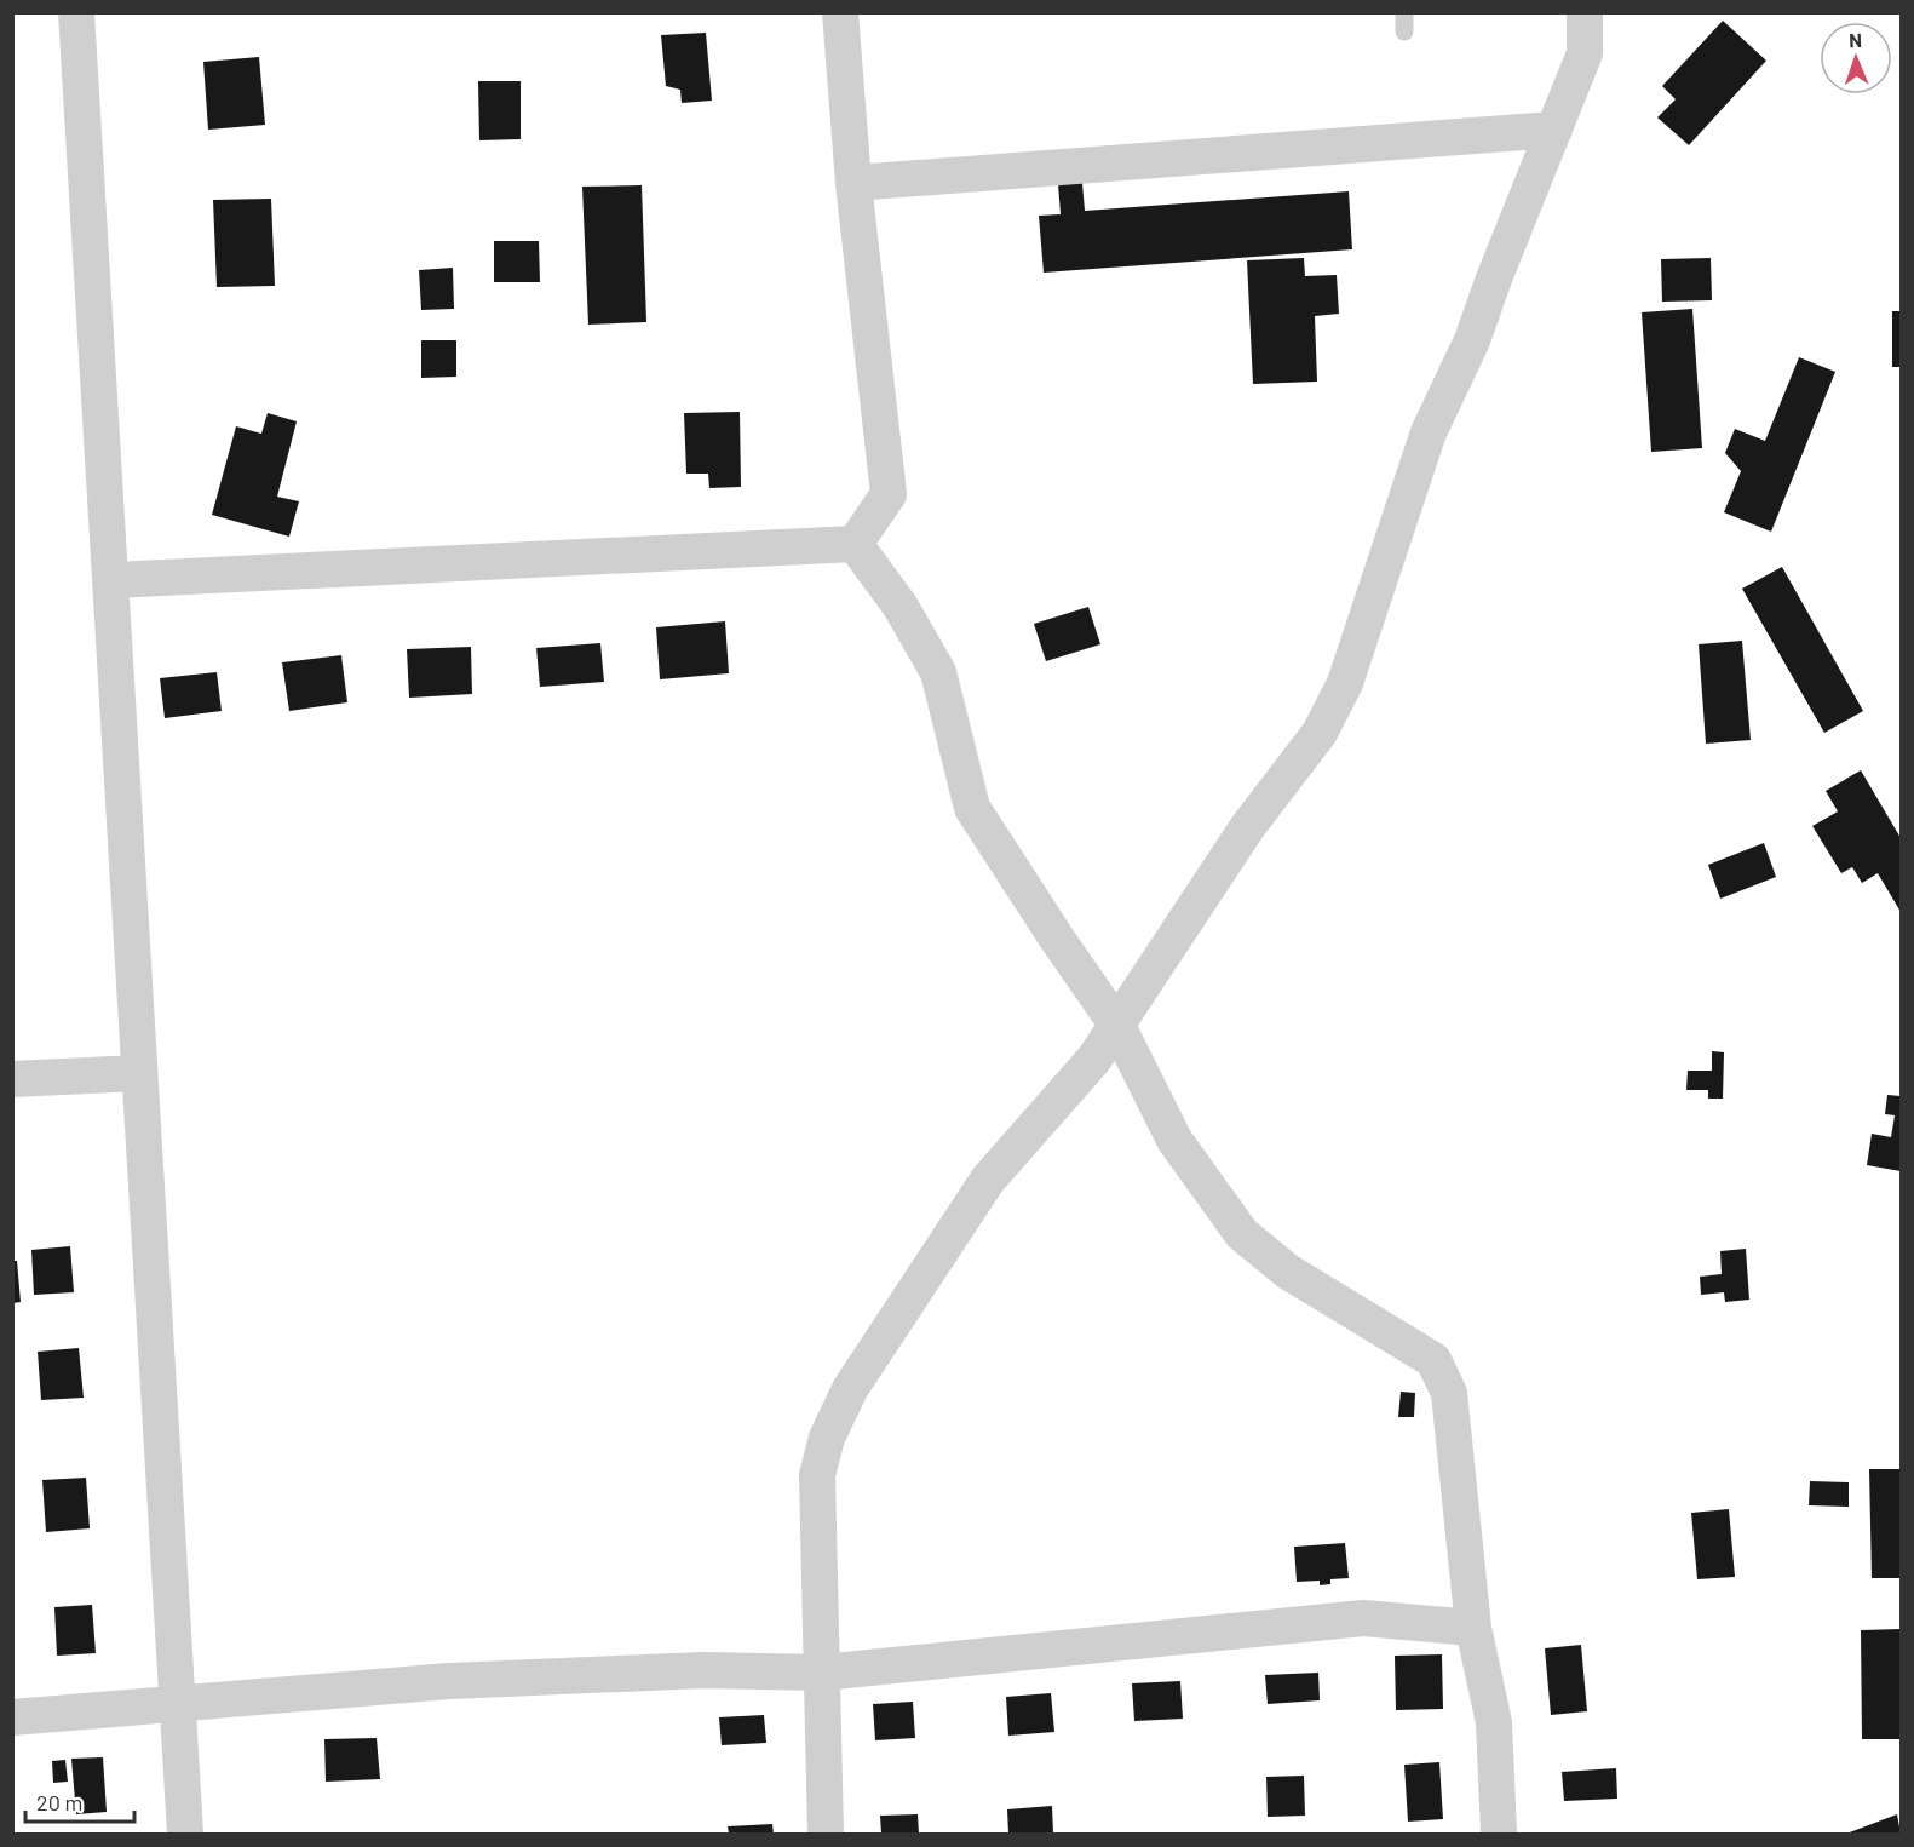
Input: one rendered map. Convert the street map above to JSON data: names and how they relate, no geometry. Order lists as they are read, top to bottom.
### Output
{
  "scale_bar": "20 m",
  "north": "top"
}
